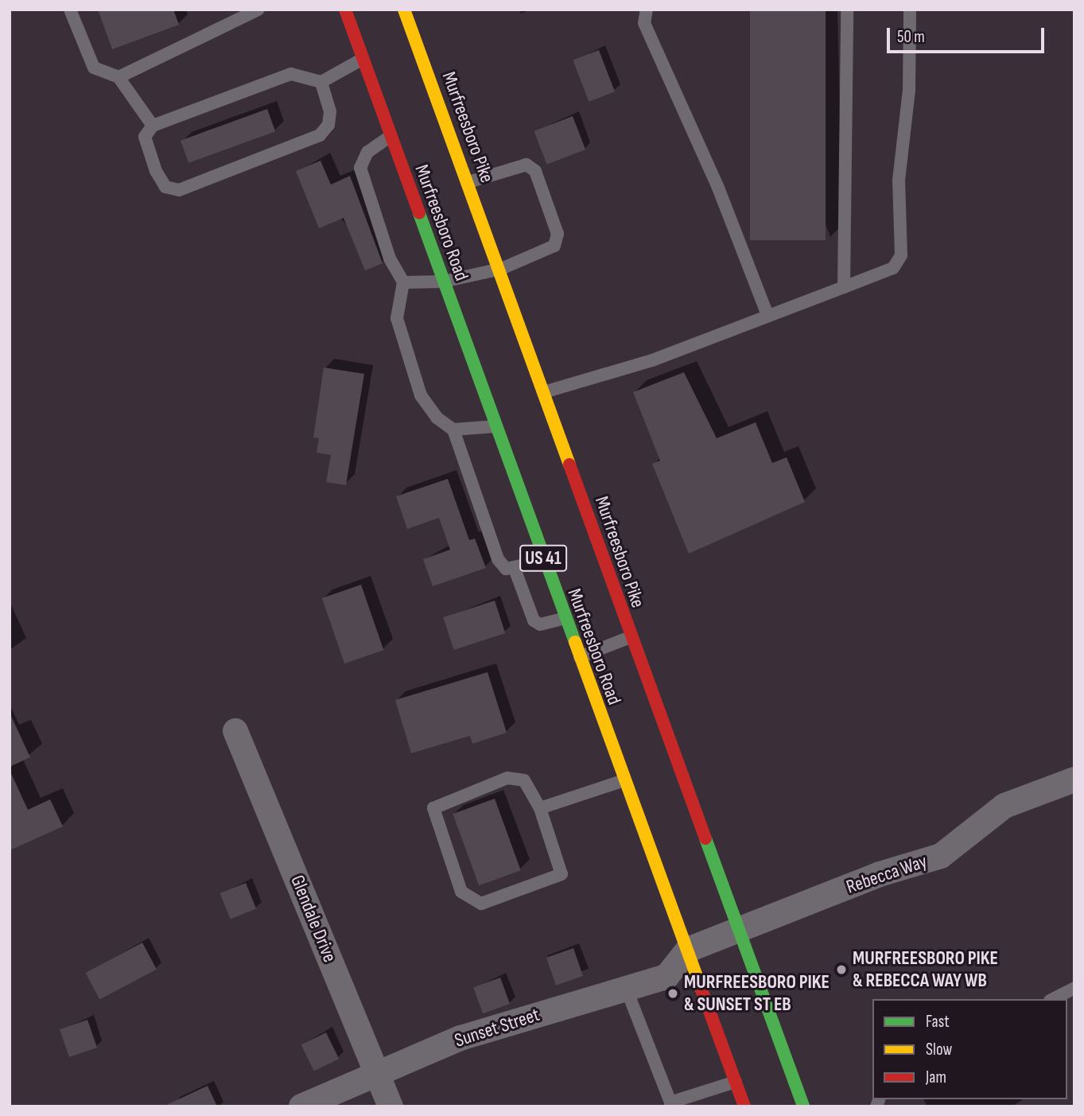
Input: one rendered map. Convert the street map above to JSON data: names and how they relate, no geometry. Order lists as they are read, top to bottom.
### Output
{
  "streets": {
    "main road": ["Murfreesboro Pike", "Murfreesboro Road", "US 41"],
    "street": ["Rebecca Way", "Glendale Drive", "Sunset Street"]
  },
  "crossings": [
    ["Murfreesboro Pike", "Rebecca Way"],
    ["Murfreesboro Road", "Rebecca Way"],
    ["Murfreesboro Road", "Sunset Street"],
    ["Rebecca Way", "Sunset Street"],
    ["Glendale Drive", "Sunset Street"]
  ],
  "places": ["MURFREESBORO PIKE & REBECCA WAY WB", "MURFREESBORO PIKE & SUNSET ST EB"],
  "legend": ["Fast", "Slow", "Jam"],
  "scale_bar": "50 m"
}
